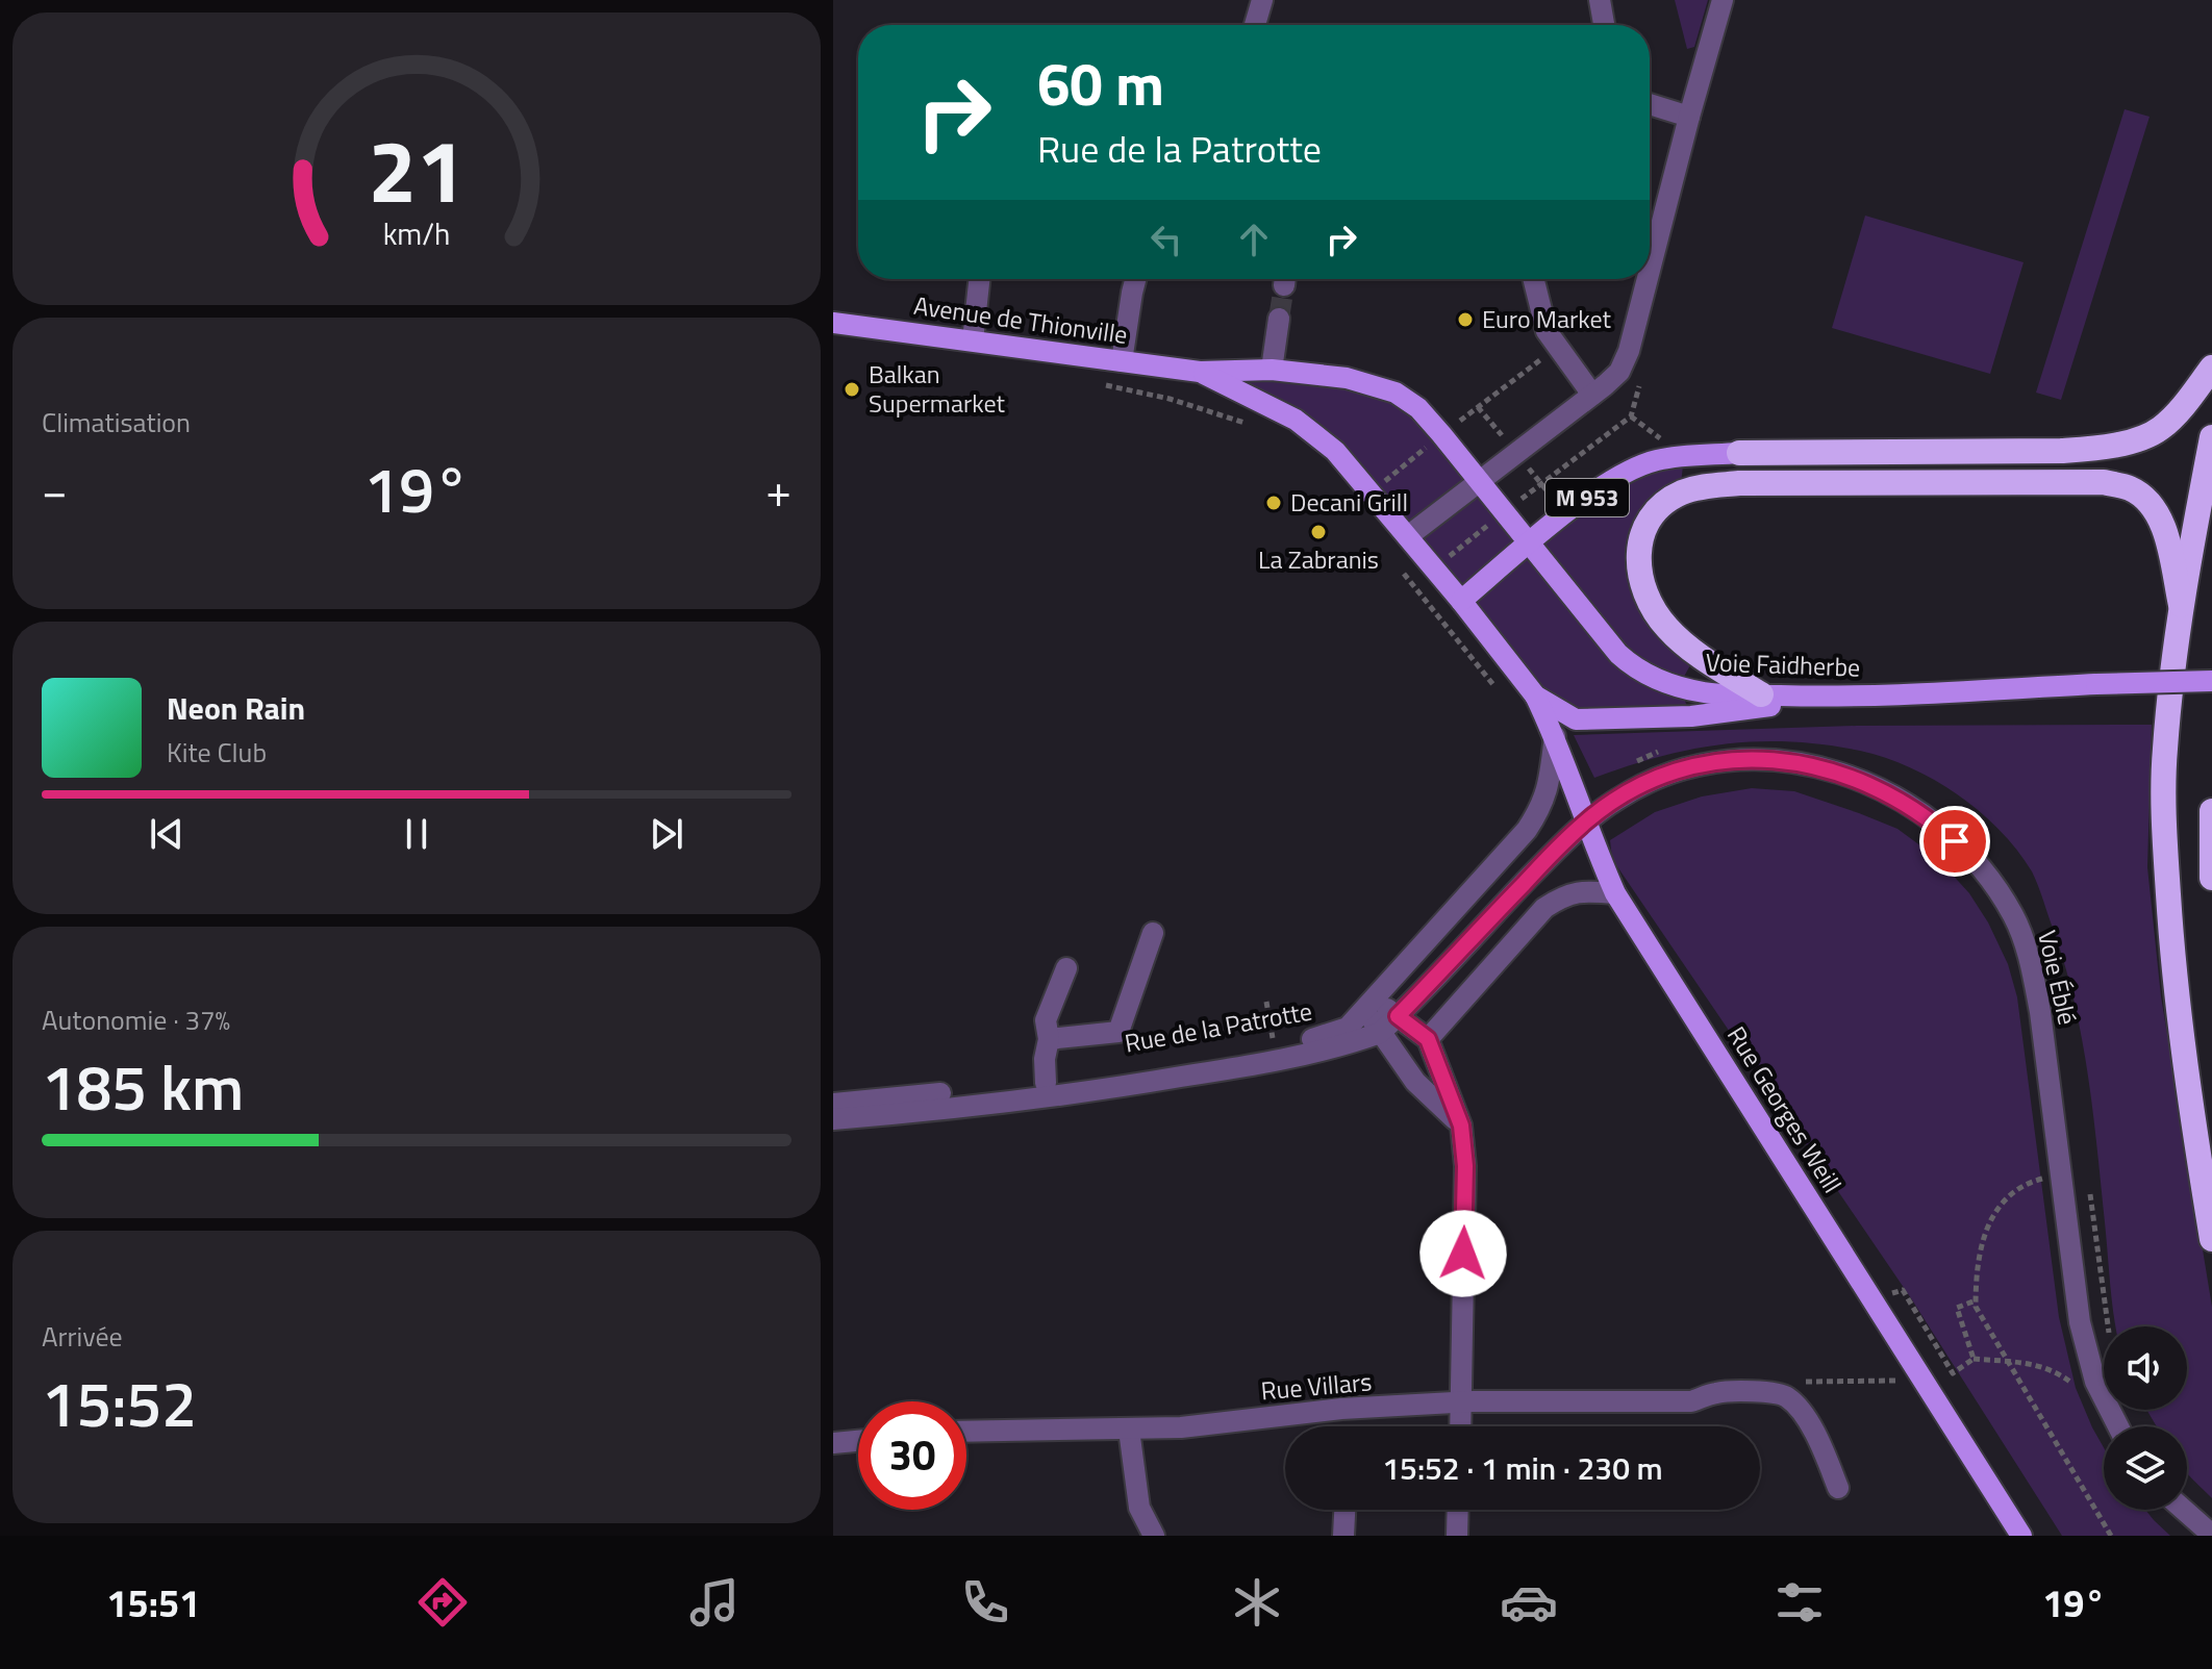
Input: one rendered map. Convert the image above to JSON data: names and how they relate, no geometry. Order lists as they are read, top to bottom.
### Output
{
  "streets": {
    "main road": [
      "Avenue de Thionville",
      "M 953",
      "Voie Faidherbe",
      "Rue Georges Weill"
    ],
    "street": ["Voie Éblé", "Rue de la Patrotte", "Rue Villars"]
  },
  "crossings": [
    ["Avenue de Thionville", "M 953"],
    ["M 953", "Voie Faidherbe"],
    ["M 953", "Rue Georges Weill"],
    ["Voie Éblé", "Rue de la Patrotte"],
    ["Voie Éblé", "Rue Georges Weill"],
    ["Rue de la Patrotte", "Rue Georges Weill"]
  ],
  "places": [
    "Euro Market",
    "Balkan Supermarket",
    "Decani Grill",
    "La Zabranis"
  ],
  "page": {
    "turn": ["60 m", "Rue de la Patrotte"],
    "tile": [
      "Climatisation",
      ["Autonomie · 37%", "185 km"],
      ["Arrivée", "15:52"]
    ],
    "heat": ["−", "19°", "+"],
    "song": ["Neon Rain", "Kite Club"],
    "limit": "30",
    "trip": "15:52 · 1 min · 230 m",
    "tabs": ["15:51", "19°"],
    "gauge": ["21", "km/h"]
  }
}
